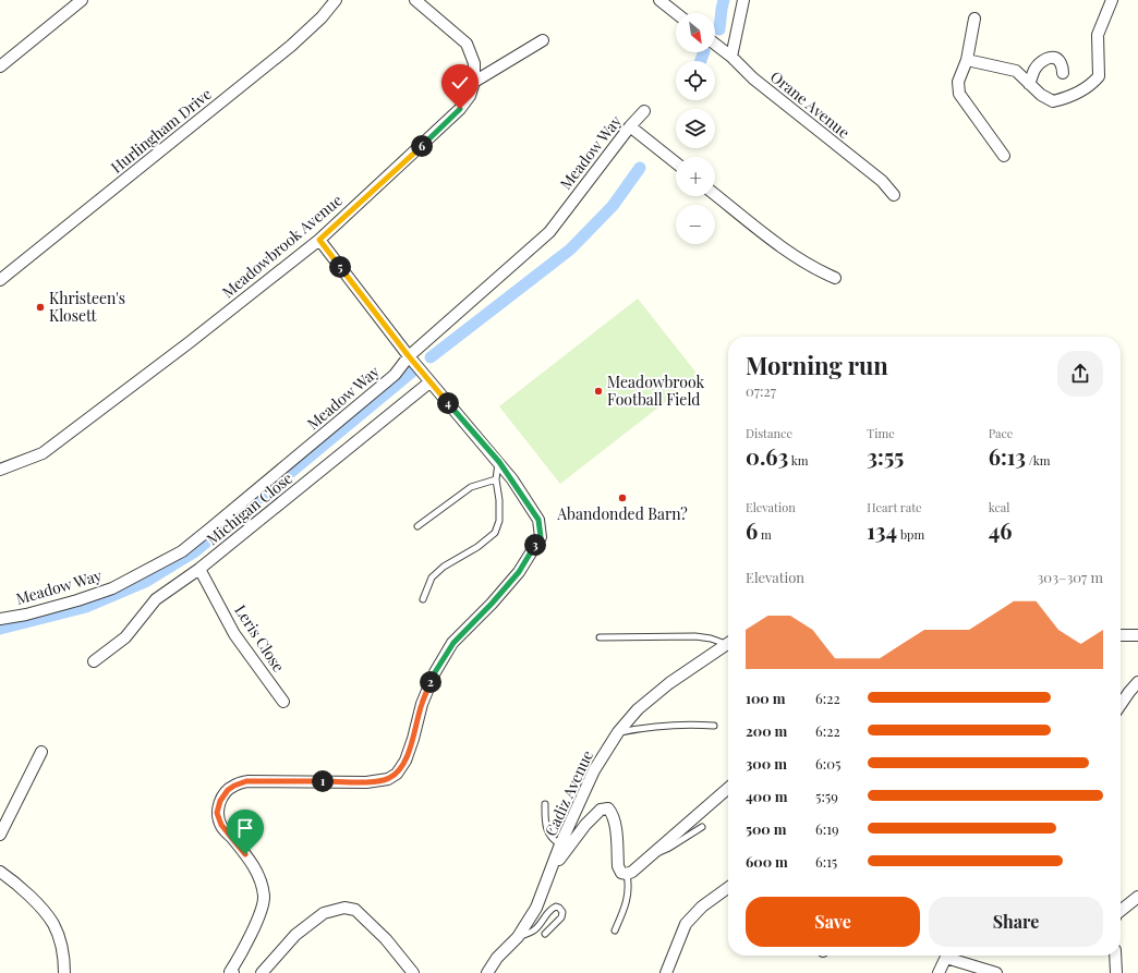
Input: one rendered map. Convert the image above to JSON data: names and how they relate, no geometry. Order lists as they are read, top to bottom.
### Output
{
  "streets": {
    "street": [
      "Orane Avenue",
      "Hurlingham Drive",
      "Meadow Way",
      "Meadowbrook Avenue",
      "Michigan Close",
      "Leris Close",
      "Cadiz Avenue"
    ]
  },
  "crossings": [
    ["Michigan Close", "Leris Close"]
  ],
  "places": ["Khristeen's Klosett", "Meadowbrook Football Field", "Abandonded Barn?"],
  "north": "bottom right",
  "page": {
    "map_buttons": ["+", "−"],
    "pins": [
      "6",
      "5",
      "4",
      "3",
      "2",
      "1"
    ],
    "heading": ["Morning run", "07:27"],
    "stats": [
      ["Distance", "0.63 km"],
      ["Time", "3:55"],
      ["Pace", "6:13 /km"],
      ["Elevation", "6 m"],
      ["Heart rate", "134 bpm"],
      ["kcal", "46"]
    ],
    "chart": ["Elevation", "303–307 m"],
    "list": [
      {
        "name": "100 m",
        "note": "6:22"
      },
      {
        "name": "200 m",
        "note": "6:22"
      },
      {
        "name": "300 m",
        "note": "6:05"
      },
      {
        "name": "400 m",
        "note": "5:59"
      },
      {
        "name": "500 m",
        "note": "6:19"
      },
      {
        "name": "600 m",
        "note": "6:15"
      }
    ],
    "buttons": ["Save", "Share"]
  }
}
